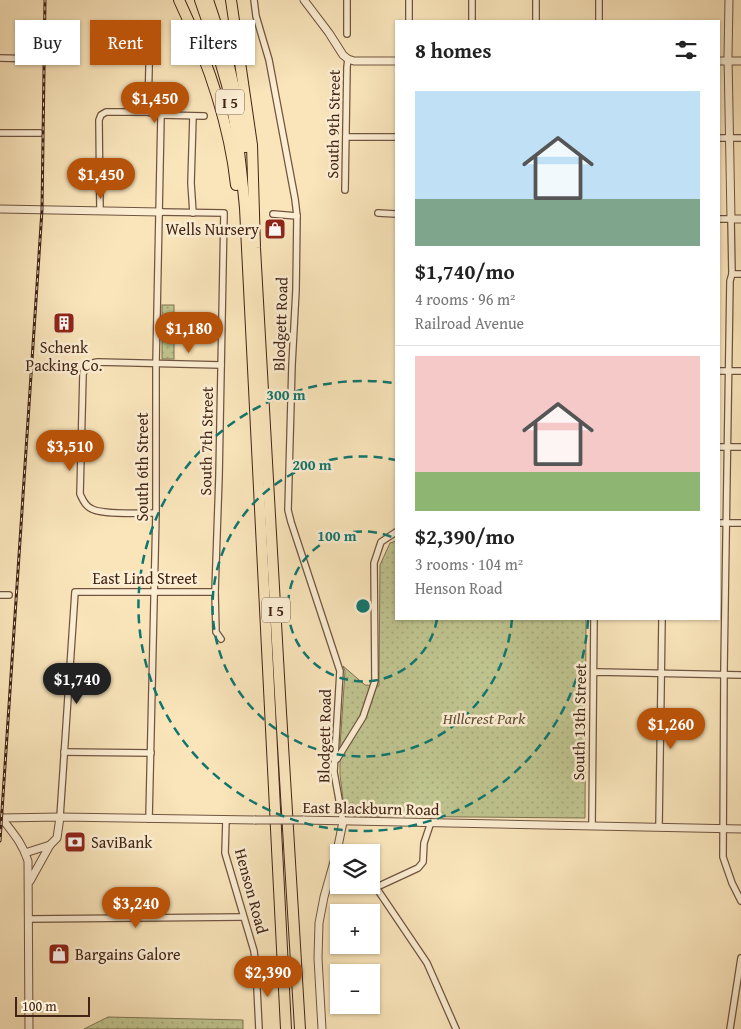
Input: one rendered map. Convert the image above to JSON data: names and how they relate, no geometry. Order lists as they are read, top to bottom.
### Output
{
  "streets": {
    "highway": ["I 5"],
    "street": [
      "South 9th Street",
      "Blodgett Road",
      "South 7th Street",
      "South 6th Street",
      "East Lind Street",
      "South 13th Street",
      "East Blackburn Road",
      "Henson Road"
    ]
  },
  "crossings": [
    ["Blodgett Road", "East Blackburn Road"],
    ["South 7th Street", "East Lind Street"],
    ["South 6th Street", "East Lind Street"],
    ["South 6th Street", "East Blackburn Road"],
    ["South 13th Street", "East Blackburn Road"],
    ["East Blackburn Road", "Henson Road"]
  ],
  "parks": ["Hillcrest Park"],
  "places": {
    "shop": ["Wells Nursery", "Bargains Galore"],
    "building": ["Schenk Packing Co."],
    "bank": ["SaviBank"]
  },
  "scale_bar": "100 m",
  "page": {
    "chip": ["Buy", "Rent", "Filters"],
    "heading": "8 homes",
    "list": [
      {
        "name": "$1,740/mo",
        "note": "4 rooms · 96 m² · Railroad Avenue"
      },
      {
        "name": "$2,390/mo",
        "note": "3 rooms · 104 m² · Henson Road"
      }
    ],
    "price": [
      "$1,450",
      "$1,450",
      "$1,180",
      "$3,510",
      "$1,740",
      "$1,260",
      "$3,240",
      "$2,390"
    ],
    "map_buttons": ["+", "−"],
    "scale": "100 m"
  },
  "rings": ["300 m", "200 m", "100 m"]
}
